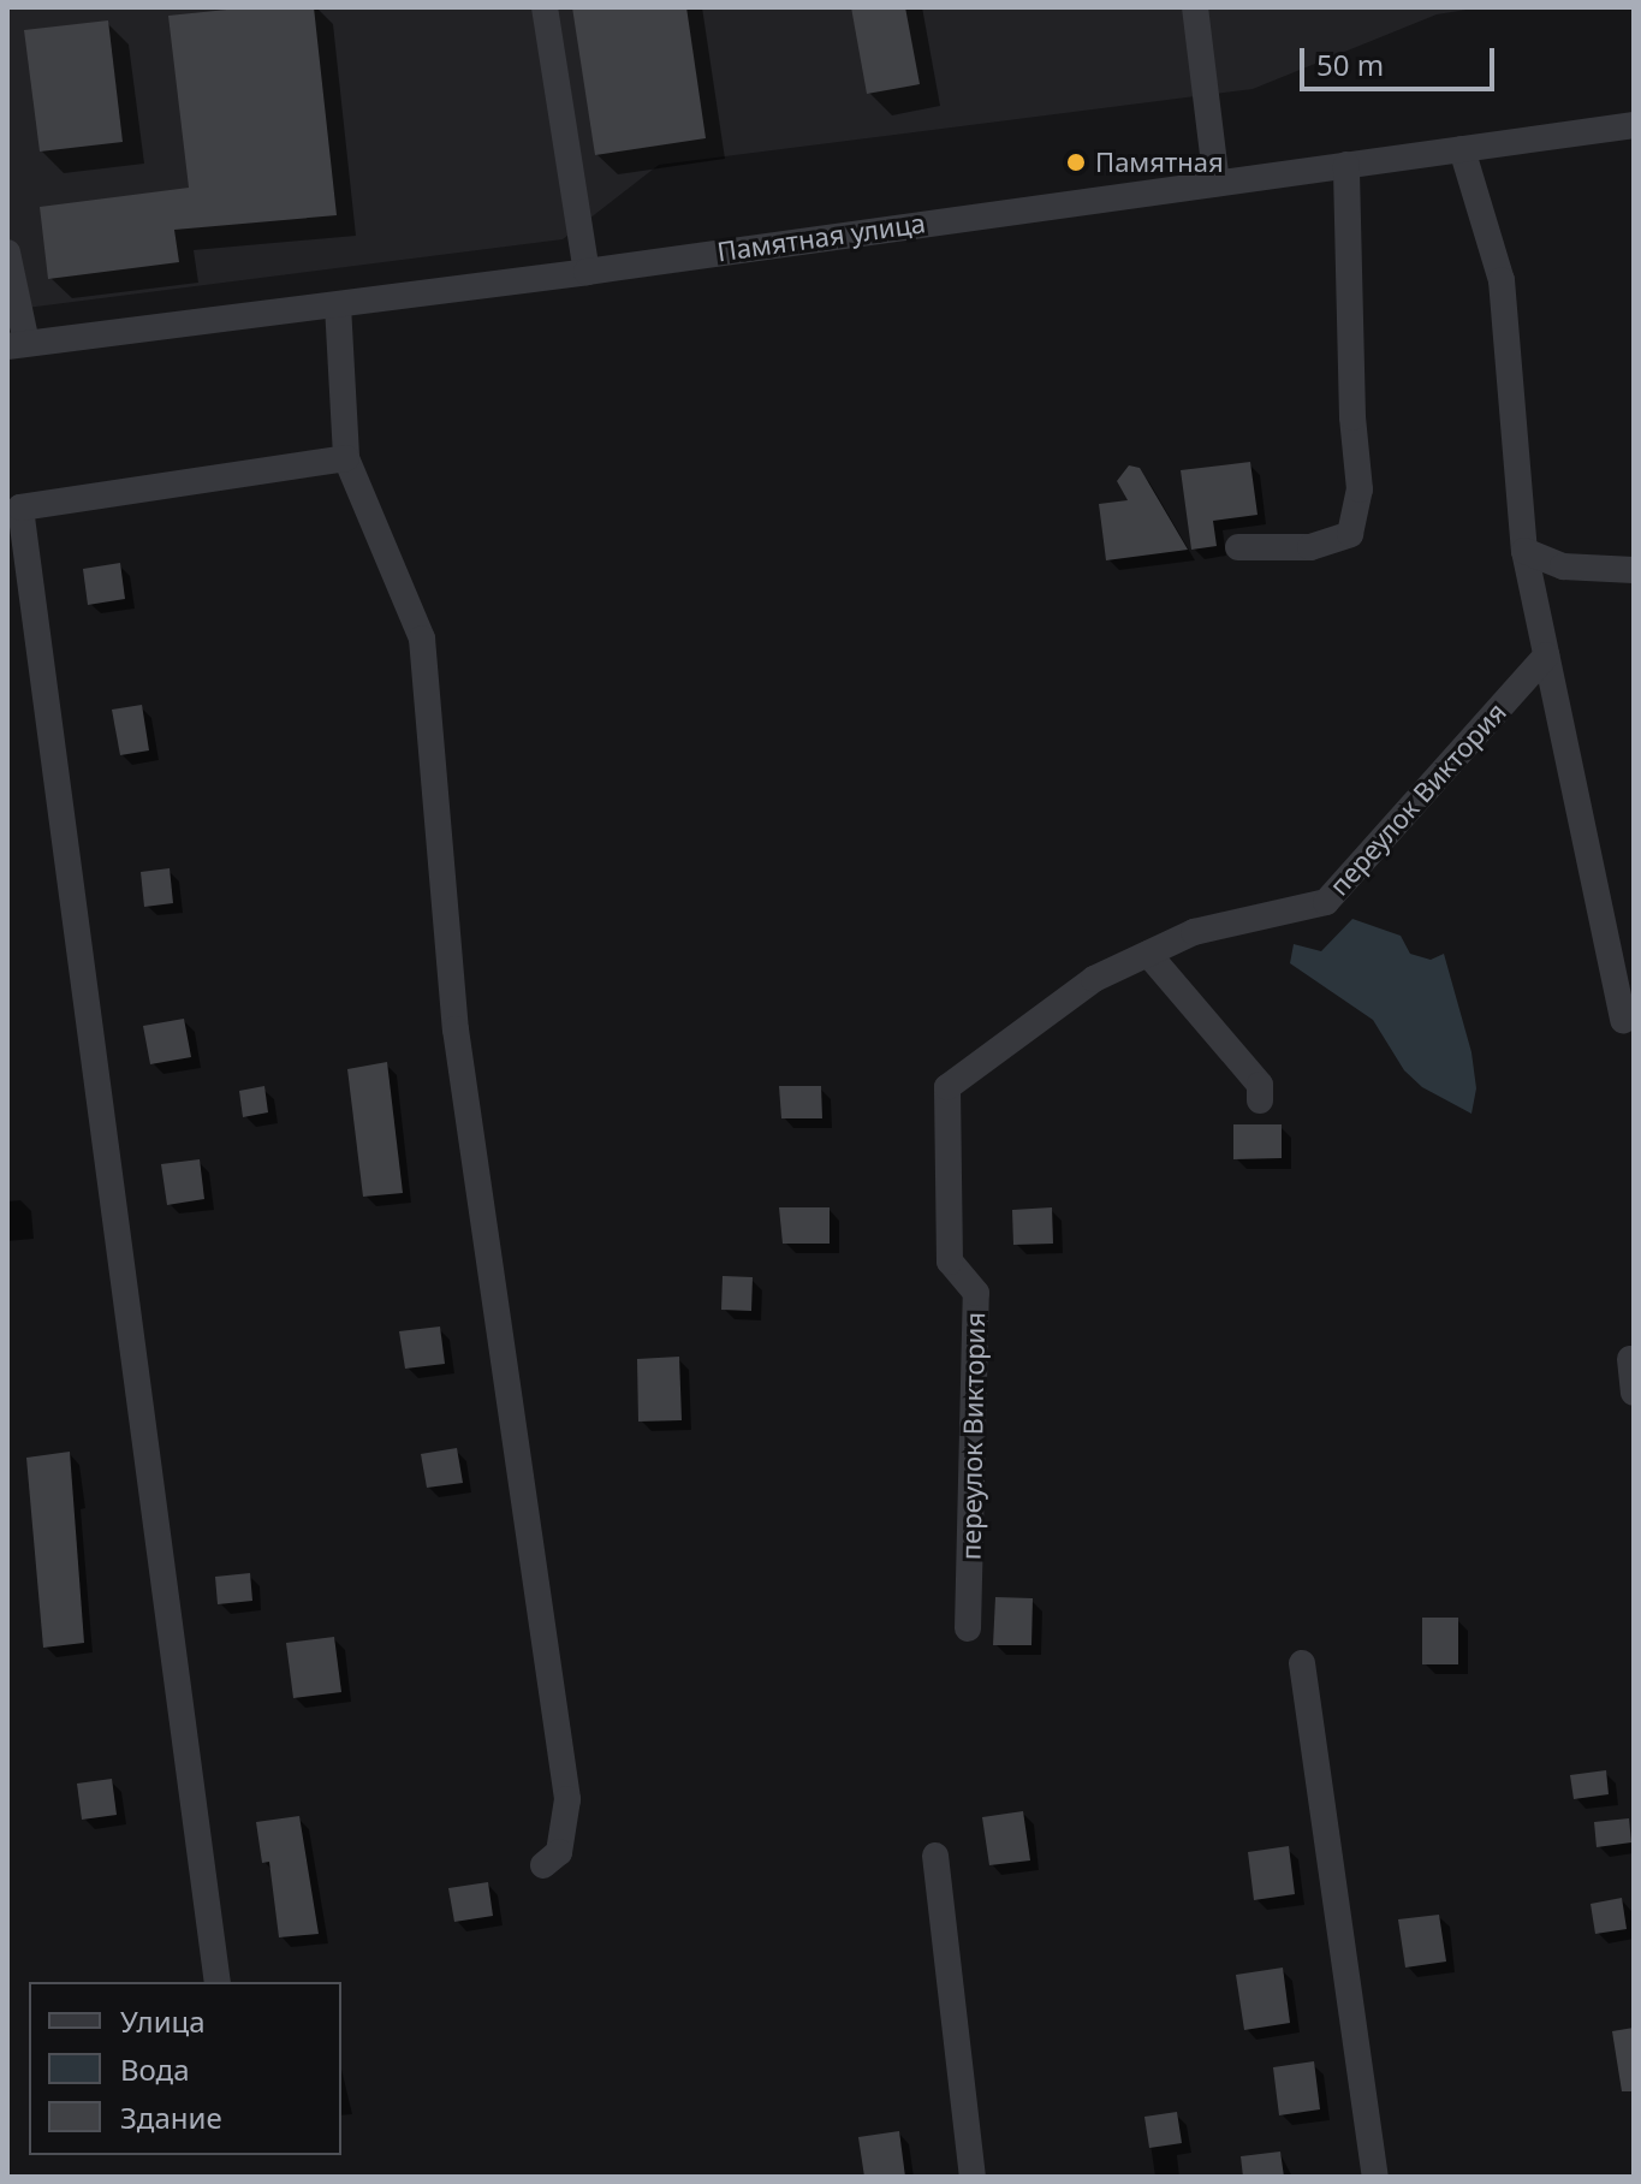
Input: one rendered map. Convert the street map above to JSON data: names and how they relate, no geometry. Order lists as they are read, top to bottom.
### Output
{
  "streets": {
    "street": ["Памятная улица", "переулок Виктория"]
  },
  "places": ["Памятная"],
  "legend": ["Улица", "Вода", "Здание"],
  "scale_bar": "50 m"
}
